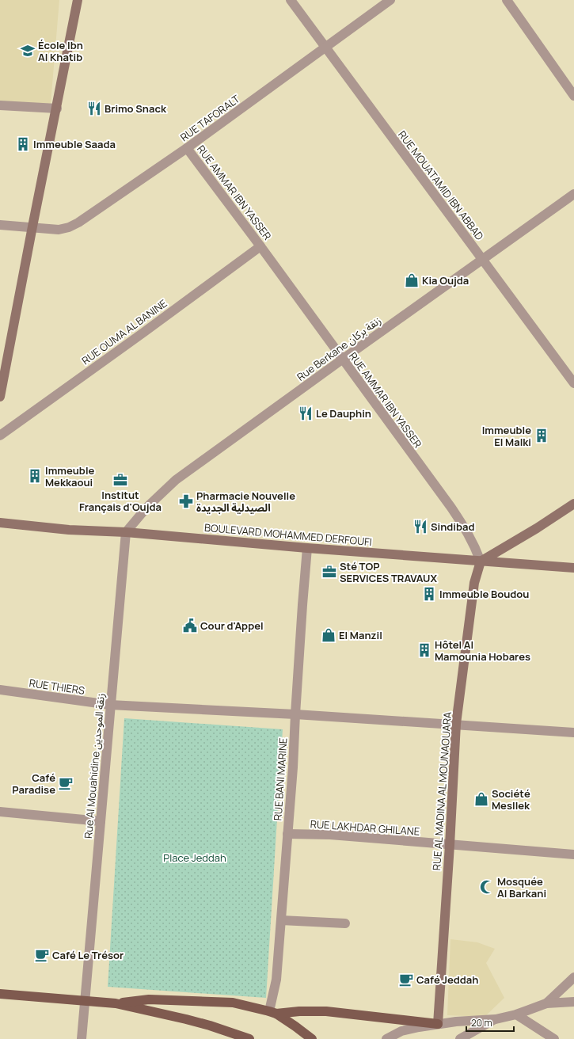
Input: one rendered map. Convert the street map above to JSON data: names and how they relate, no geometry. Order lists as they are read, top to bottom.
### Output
{
  "streets": {
    "street": [
      "RUE TAFORALT",
      "RUE MOUATAMID IBN ABBAD",
      "RUE AMMAR IBN YASSER",
      "RUE OUMA AL BANINE",
      "Rue Berkane زنقة بركان",
      "BOULEVARD MOHAMMED DERFOUFI",
      "RUE THIERS",
      "Rue Al Mouahidine زنقة الموحدين",
      "RUE BANI MARINE",
      "RUE AL MADINA AL MOUNAOUARA",
      "RUE LAKHDAR GHILANE"
    ]
  },
  "crossings": [
    ["RUE TAFORALT", "RUE MOUATAMID IBN ABBAD"],
    ["RUE TAFORALT", "RUE AMMAR IBN YASSER"],
    ["RUE MOUATAMID IBN ABBAD", "Rue Berkane زنقة بركان"],
    ["RUE AMMAR IBN YASSER", "RUE OUMA AL BANINE"],
    ["RUE AMMAR IBN YASSER", "Rue Berkane زنقة بركان"],
    ["RUE AMMAR IBN YASSER", "BOULEVARD MOHAMMED DERFOUFI"],
    ["RUE AMMAR IBN YASSER", "RUE AL MADINA AL MOUNAOUARA"],
    ["Rue Berkane زنقة بركان", "BOULEVARD MOHAMMED DERFOUFI"],
    ["Rue Berkane زنقة بركان", "Rue Al Mouahidine زنقة الموحدين"],
    ["BOULEVARD MOHAMMED DERFOUFI", "Rue Al Mouahidine زنقة الموحدين"],
    ["BOULEVARD MOHAMMED DERFOUFI", "RUE BANI MARINE"],
    ["BOULEVARD MOHAMMED DERFOUFI", "RUE AL MADINA AL MOUNAOUARA"],
    ["RUE THIERS", "Rue Al Mouahidine زنقة الموحدين"],
    ["RUE THIERS", "RUE BANI MARINE"],
    ["RUE THIERS", "RUE AL MADINA AL MOUNAOUARA"],
    ["RUE BANI MARINE", "RUE LAKHDAR GHILANE"],
    ["RUE AL MADINA AL MOUNAOUARA", "RUE LAKHDAR GHILANE"]
  ],
  "parks": ["Place Jeddah"],
  "places": {
    "school or university": ["École Ibn Al Khatib"],
    "restaurant": ["Brimo Snack", "Le Dauphin", "Sindibad"],
    "building": [
      "Immeuble Saada",
      "Immeuble El Malki",
      "Immeuble Mekkaoui",
      "Immeuble Boudou",
      "Hôtel Al Mamounia Hobares"
    ],
    "shop": ["Kia Oujda", "El Manzil", "Société Mesllek"],
    "office": ["Institut Français d'Oujda", "Sté TOP SERVICES TRAVAUX"],
    "pharmacy": ["Pharmacie Nouvelle الصيدلية الجديدة"],
    "public building": ["Cour d'Appel"],
    "cafe": ["Café Paradise", "Café Le Trésor", "Café Jeddah"],
    "mosque": ["Mosquée Al Barkani"]
  },
  "scale_bar": "20 m"
}
